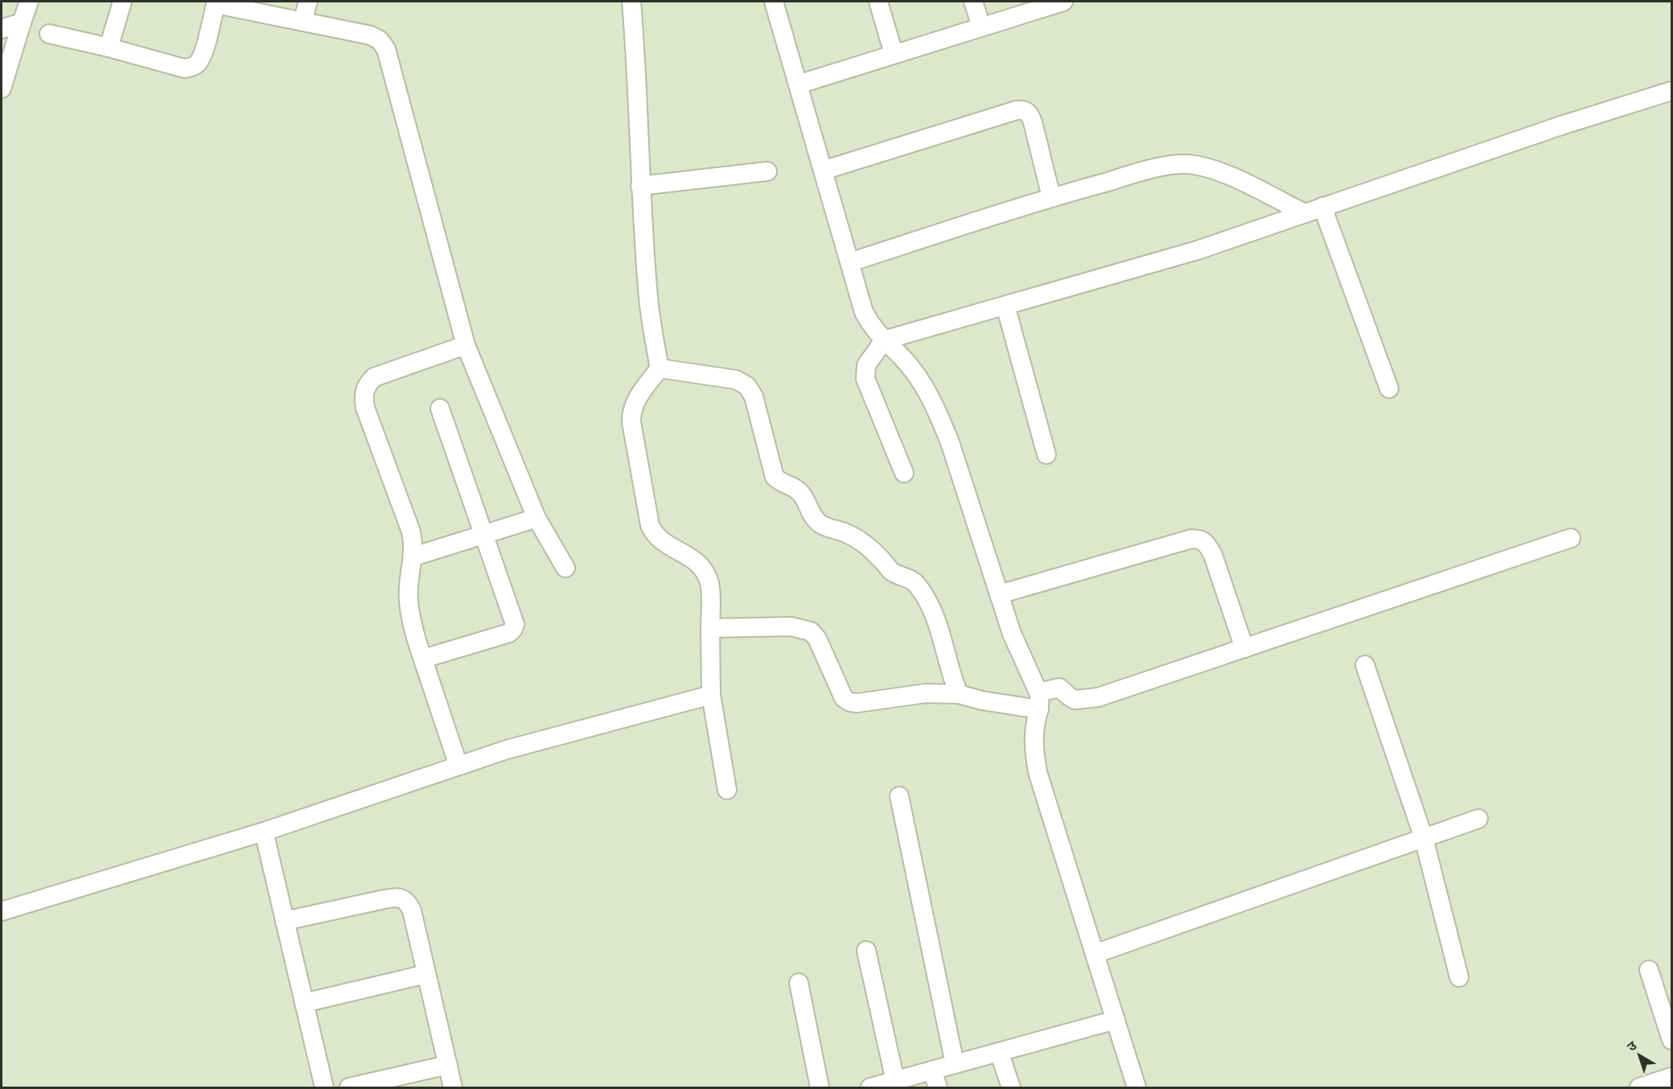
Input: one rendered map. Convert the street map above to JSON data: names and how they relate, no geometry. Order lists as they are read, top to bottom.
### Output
{
  "north": "top left"
}
